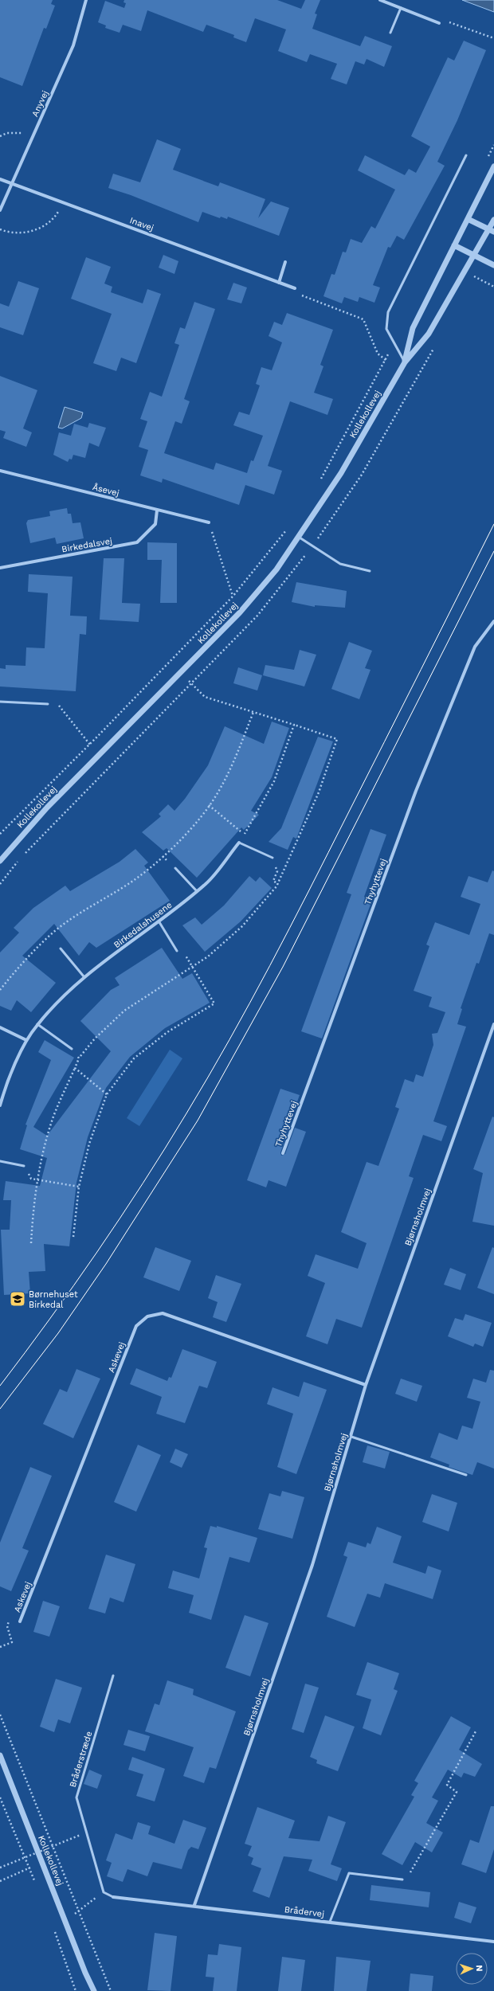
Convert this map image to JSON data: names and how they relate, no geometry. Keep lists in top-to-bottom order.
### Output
{
  "streets": {
    "street": [
      "Anyvej",
      "Inavej",
      "Kollekollevej",
      "Åsevej",
      "Birkedalsvej",
      "Thyhyttevej",
      "Birkedalshusene",
      "Bjørnsholmvej",
      "Askevej",
      "Brådervej"
    ],
    "lane": ["Bråderstræde"]
  },
  "crossings": [
    ["Anyvej", "Inavej"],
    ["Åsevej", "Birkedalsvej"],
    ["Bjørnsholmvej", "Askevej"],
    ["Bjørnsholmvej", "Brådervej"],
    ["Bråderstræde", "Brådervej"]
  ],
  "places": {
    "school or university": ["Børnehuset Birkedal"]
  },
  "north": "right"
}
